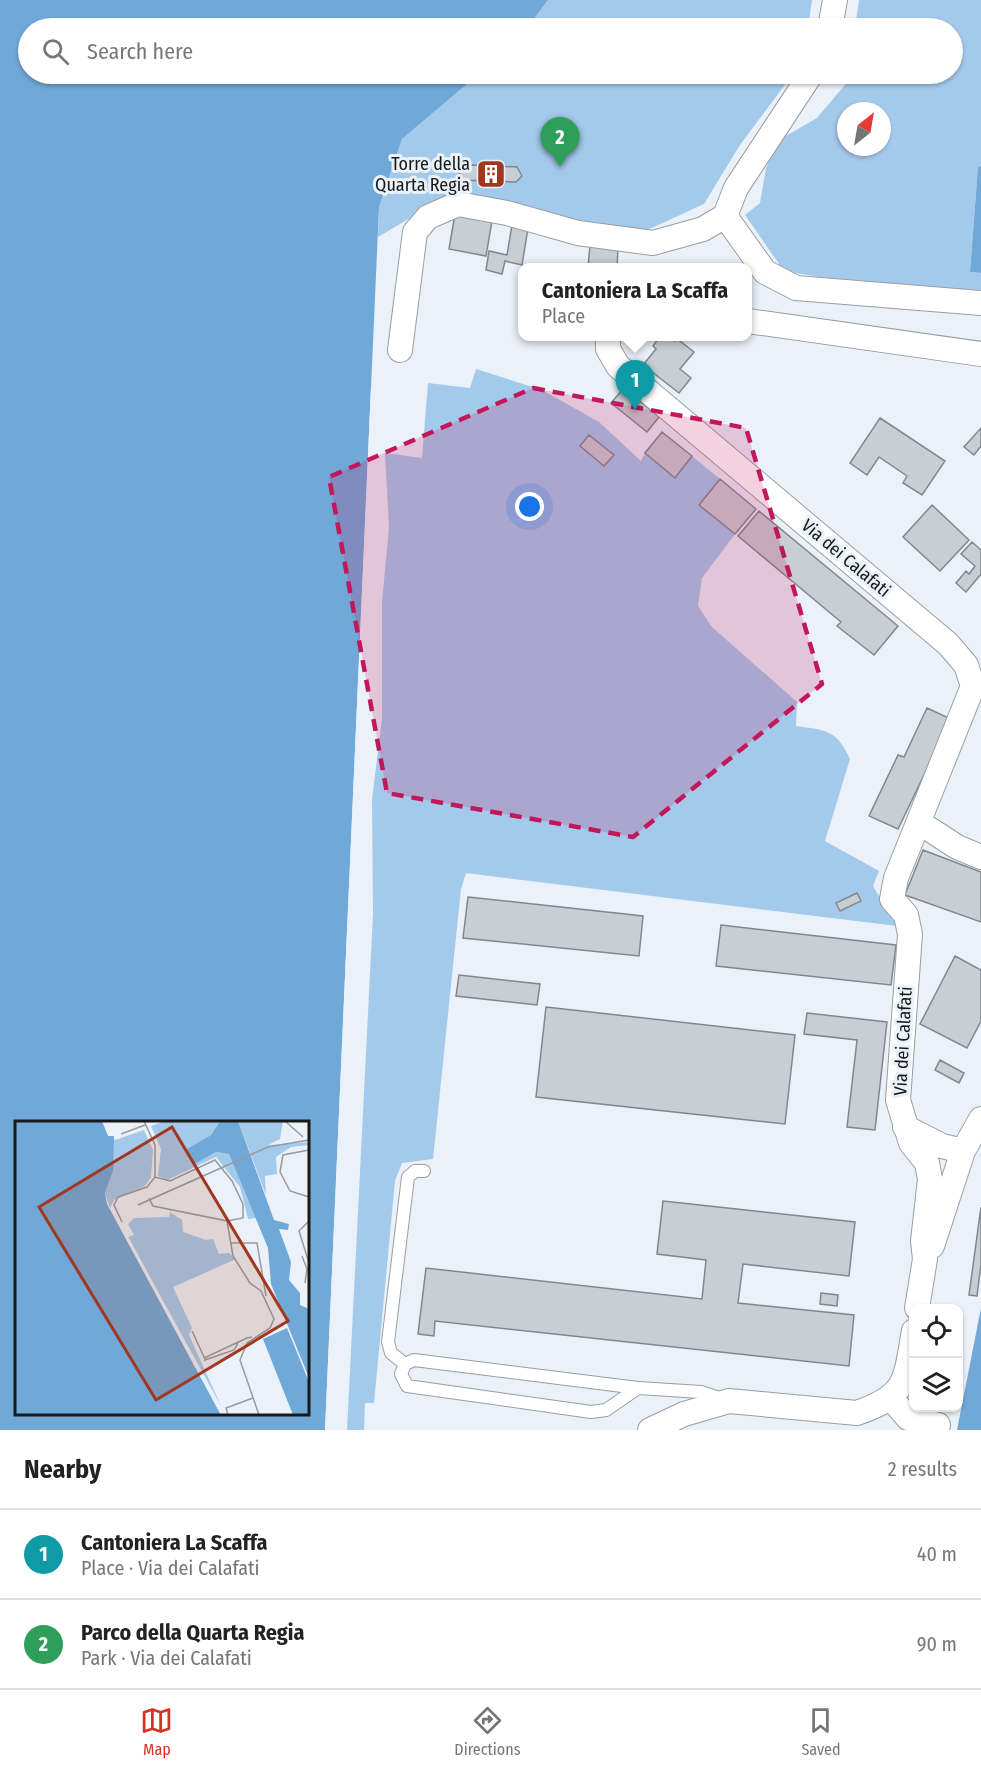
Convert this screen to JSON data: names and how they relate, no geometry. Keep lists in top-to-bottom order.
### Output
{
  "streets": {
    "street": ["Via dei Calafati"]
  },
  "places": {
    "building": ["Torre della Quarta Regia"]
  },
  "north": "top right",
  "page": {
    "search": "Search here",
    "pins": ["2", "1"],
    "popup": ["Cantoniera La Scaffa", "Place"],
    "heading": ["Nearby", "2 results"],
    "list": [
      {
        "mark": "1",
        "name": "Cantoniera La Scaffa",
        "note": "Place · Via dei Calafati",
        "value": "40 m"
      },
      {
        "mark": "2",
        "name": "Parco della Quarta Regia",
        "note": "Park · Via dei Calafati",
        "value": "90 m"
      }
    ],
    "nav": ["Map", "Directions", "Saved"]
  }
}
